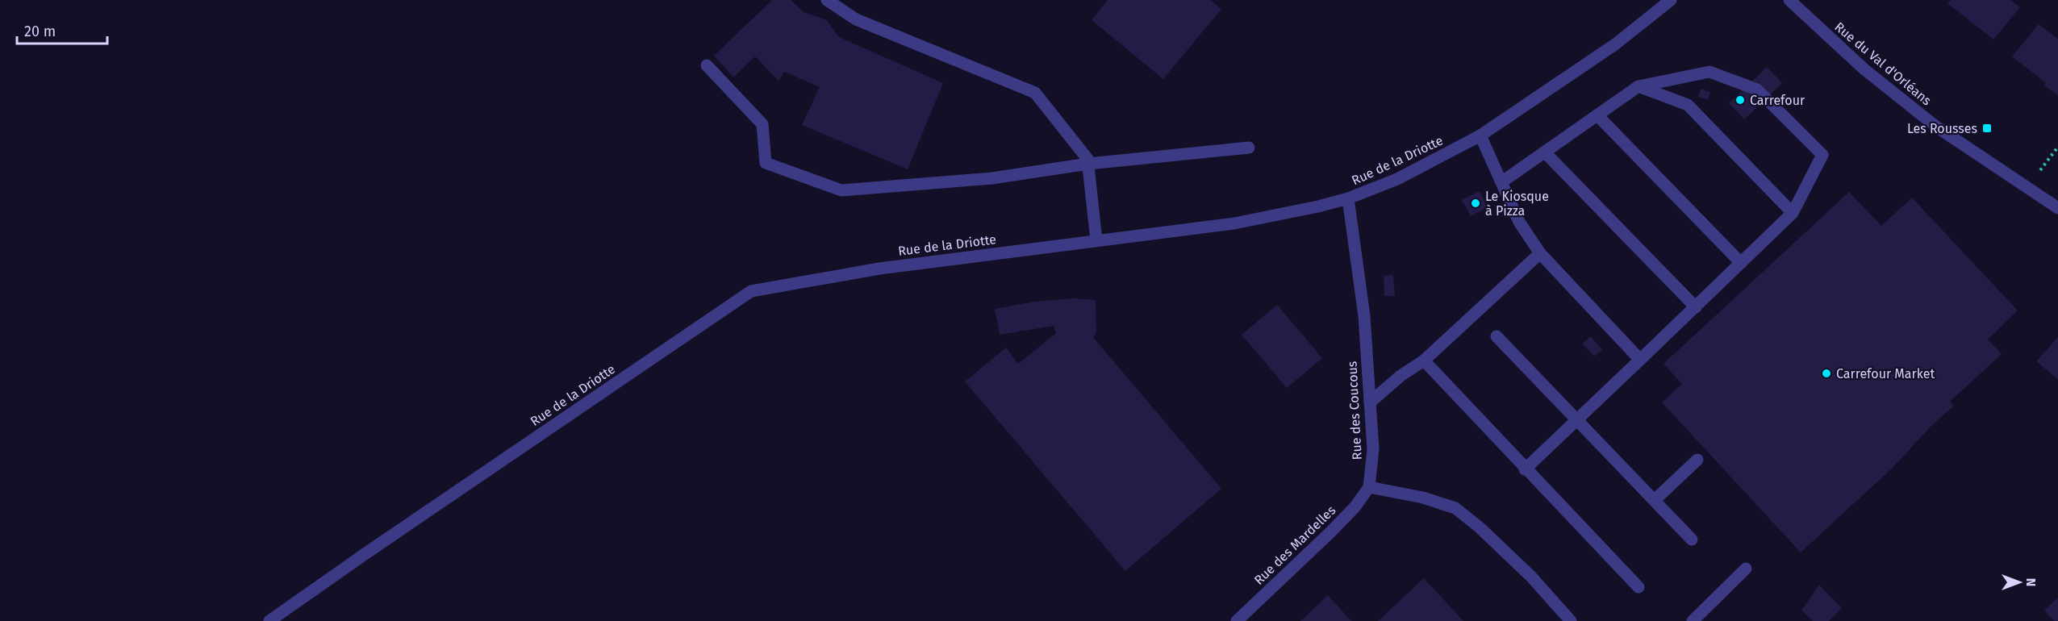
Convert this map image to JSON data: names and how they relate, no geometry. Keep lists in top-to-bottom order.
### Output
{
  "streets": {
    "street": [
      "Rue du Val d'Orléans",
      "Rue de la Driotte",
      "Rue des Coucous",
      "Rue des Mardelles"
    ]
  },
  "crossings": [
    ["Rue de la Driotte", "Rue des Coucous"],
    ["Rue des Coucous", "Rue des Mardelles"]
  ],
  "places": {
    "other": ["Carrefour", "Le Kiosque à Pizza", "Carrefour Market"],
    "transit": ["Les Rousses"]
  },
  "scale_bar": "20 m",
  "north": "right"
}
